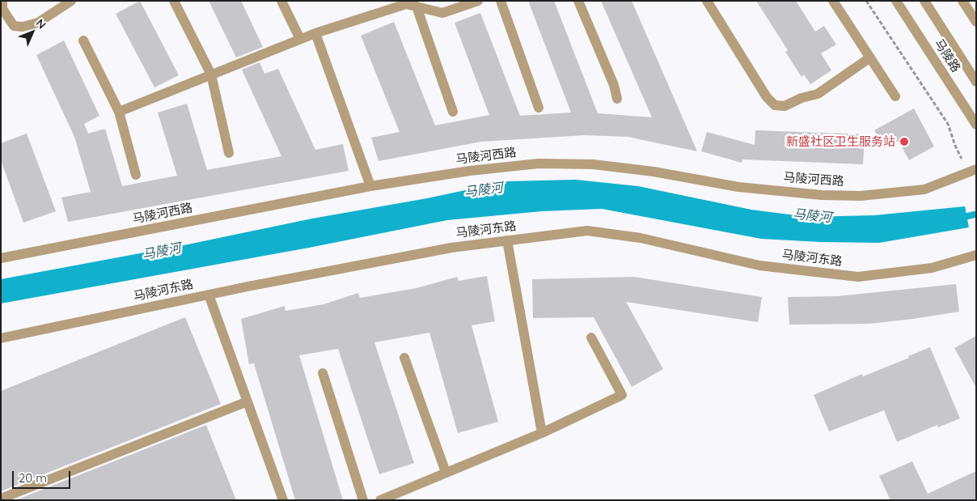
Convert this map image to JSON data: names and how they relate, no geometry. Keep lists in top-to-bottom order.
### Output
{
  "streets": {
    "street": ["马陵路", "马陵河西路", "马陵河东路"]
  },
  "water": ["马陵河"],
  "places": ["新盛社区卫生服务站"],
  "scale_bar": "20 m",
  "north": "top right"
}
